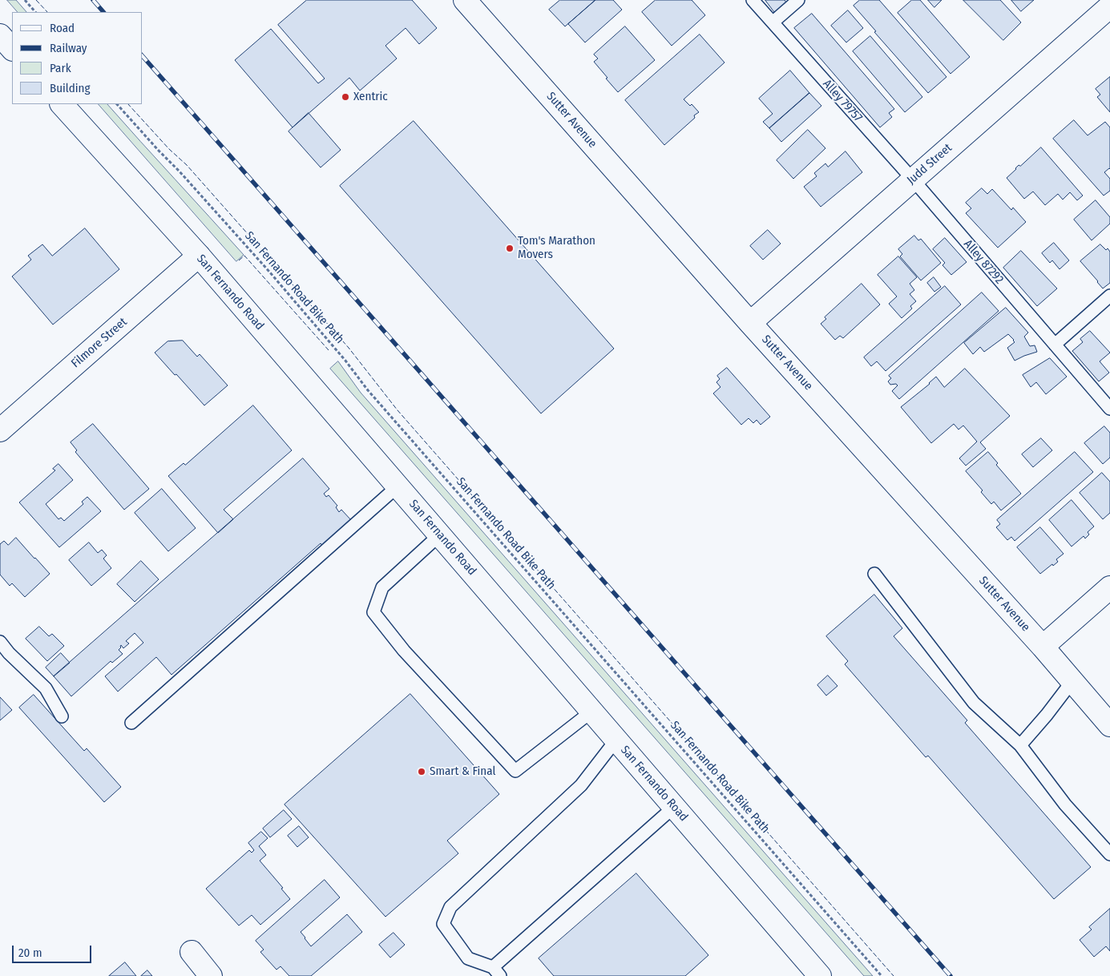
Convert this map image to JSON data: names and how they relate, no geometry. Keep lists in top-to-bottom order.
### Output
{
  "streets": {
    "street": [
      "Sutter Avenue",
      "Judd Street",
      "San Fernando Road",
      "Filmore Street"
    ],
    "lane": ["Alley 79757", "Alley 87292"],
    "path": ["San Fernando Road Bike Path"]
  },
  "crossings": [
    ["Alley 79757", "Judd Street"],
    ["Alley 79757", "Alley 87292"],
    ["Sutter Avenue", "Judd Street"],
    ["Judd Street", "Alley 87292"],
    ["San Fernando Road", "Filmore Street"]
  ],
  "places": ["Xentric", "Tom's Marathon Movers", "Smart & Final"],
  "legend": [
    "Road",
    "Railway",
    "Park",
    "Building"
  ],
  "scale_bar": "20 m"
}
